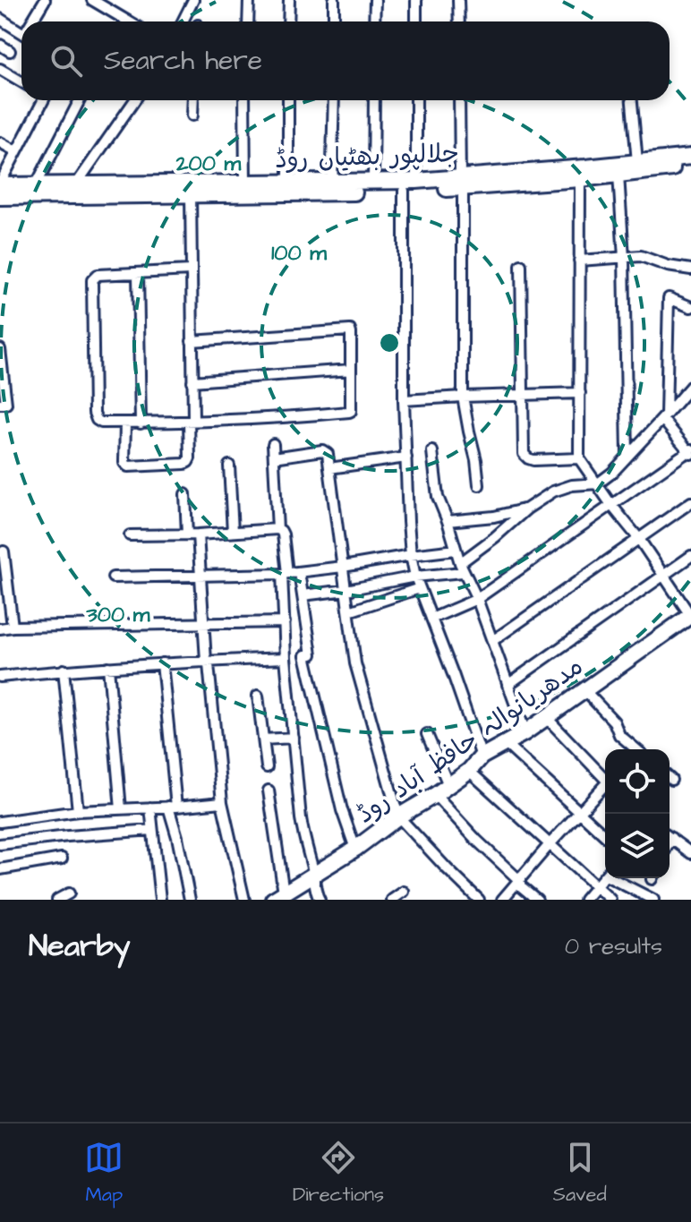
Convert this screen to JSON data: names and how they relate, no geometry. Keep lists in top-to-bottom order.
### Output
{
  "streets": {
    "main road": ["جلالپور بھٹیاں روڈ", "مدھریانوالہ حافظ آباد روڈ"]
  },
  "page": {
    "search": "Search here",
    "heading": ["Nearby", "0 results"],
    "nav": ["Map", "Directions", "Saved"]
  },
  "rings": ["200 m", "100 m", "300 m"]
}
